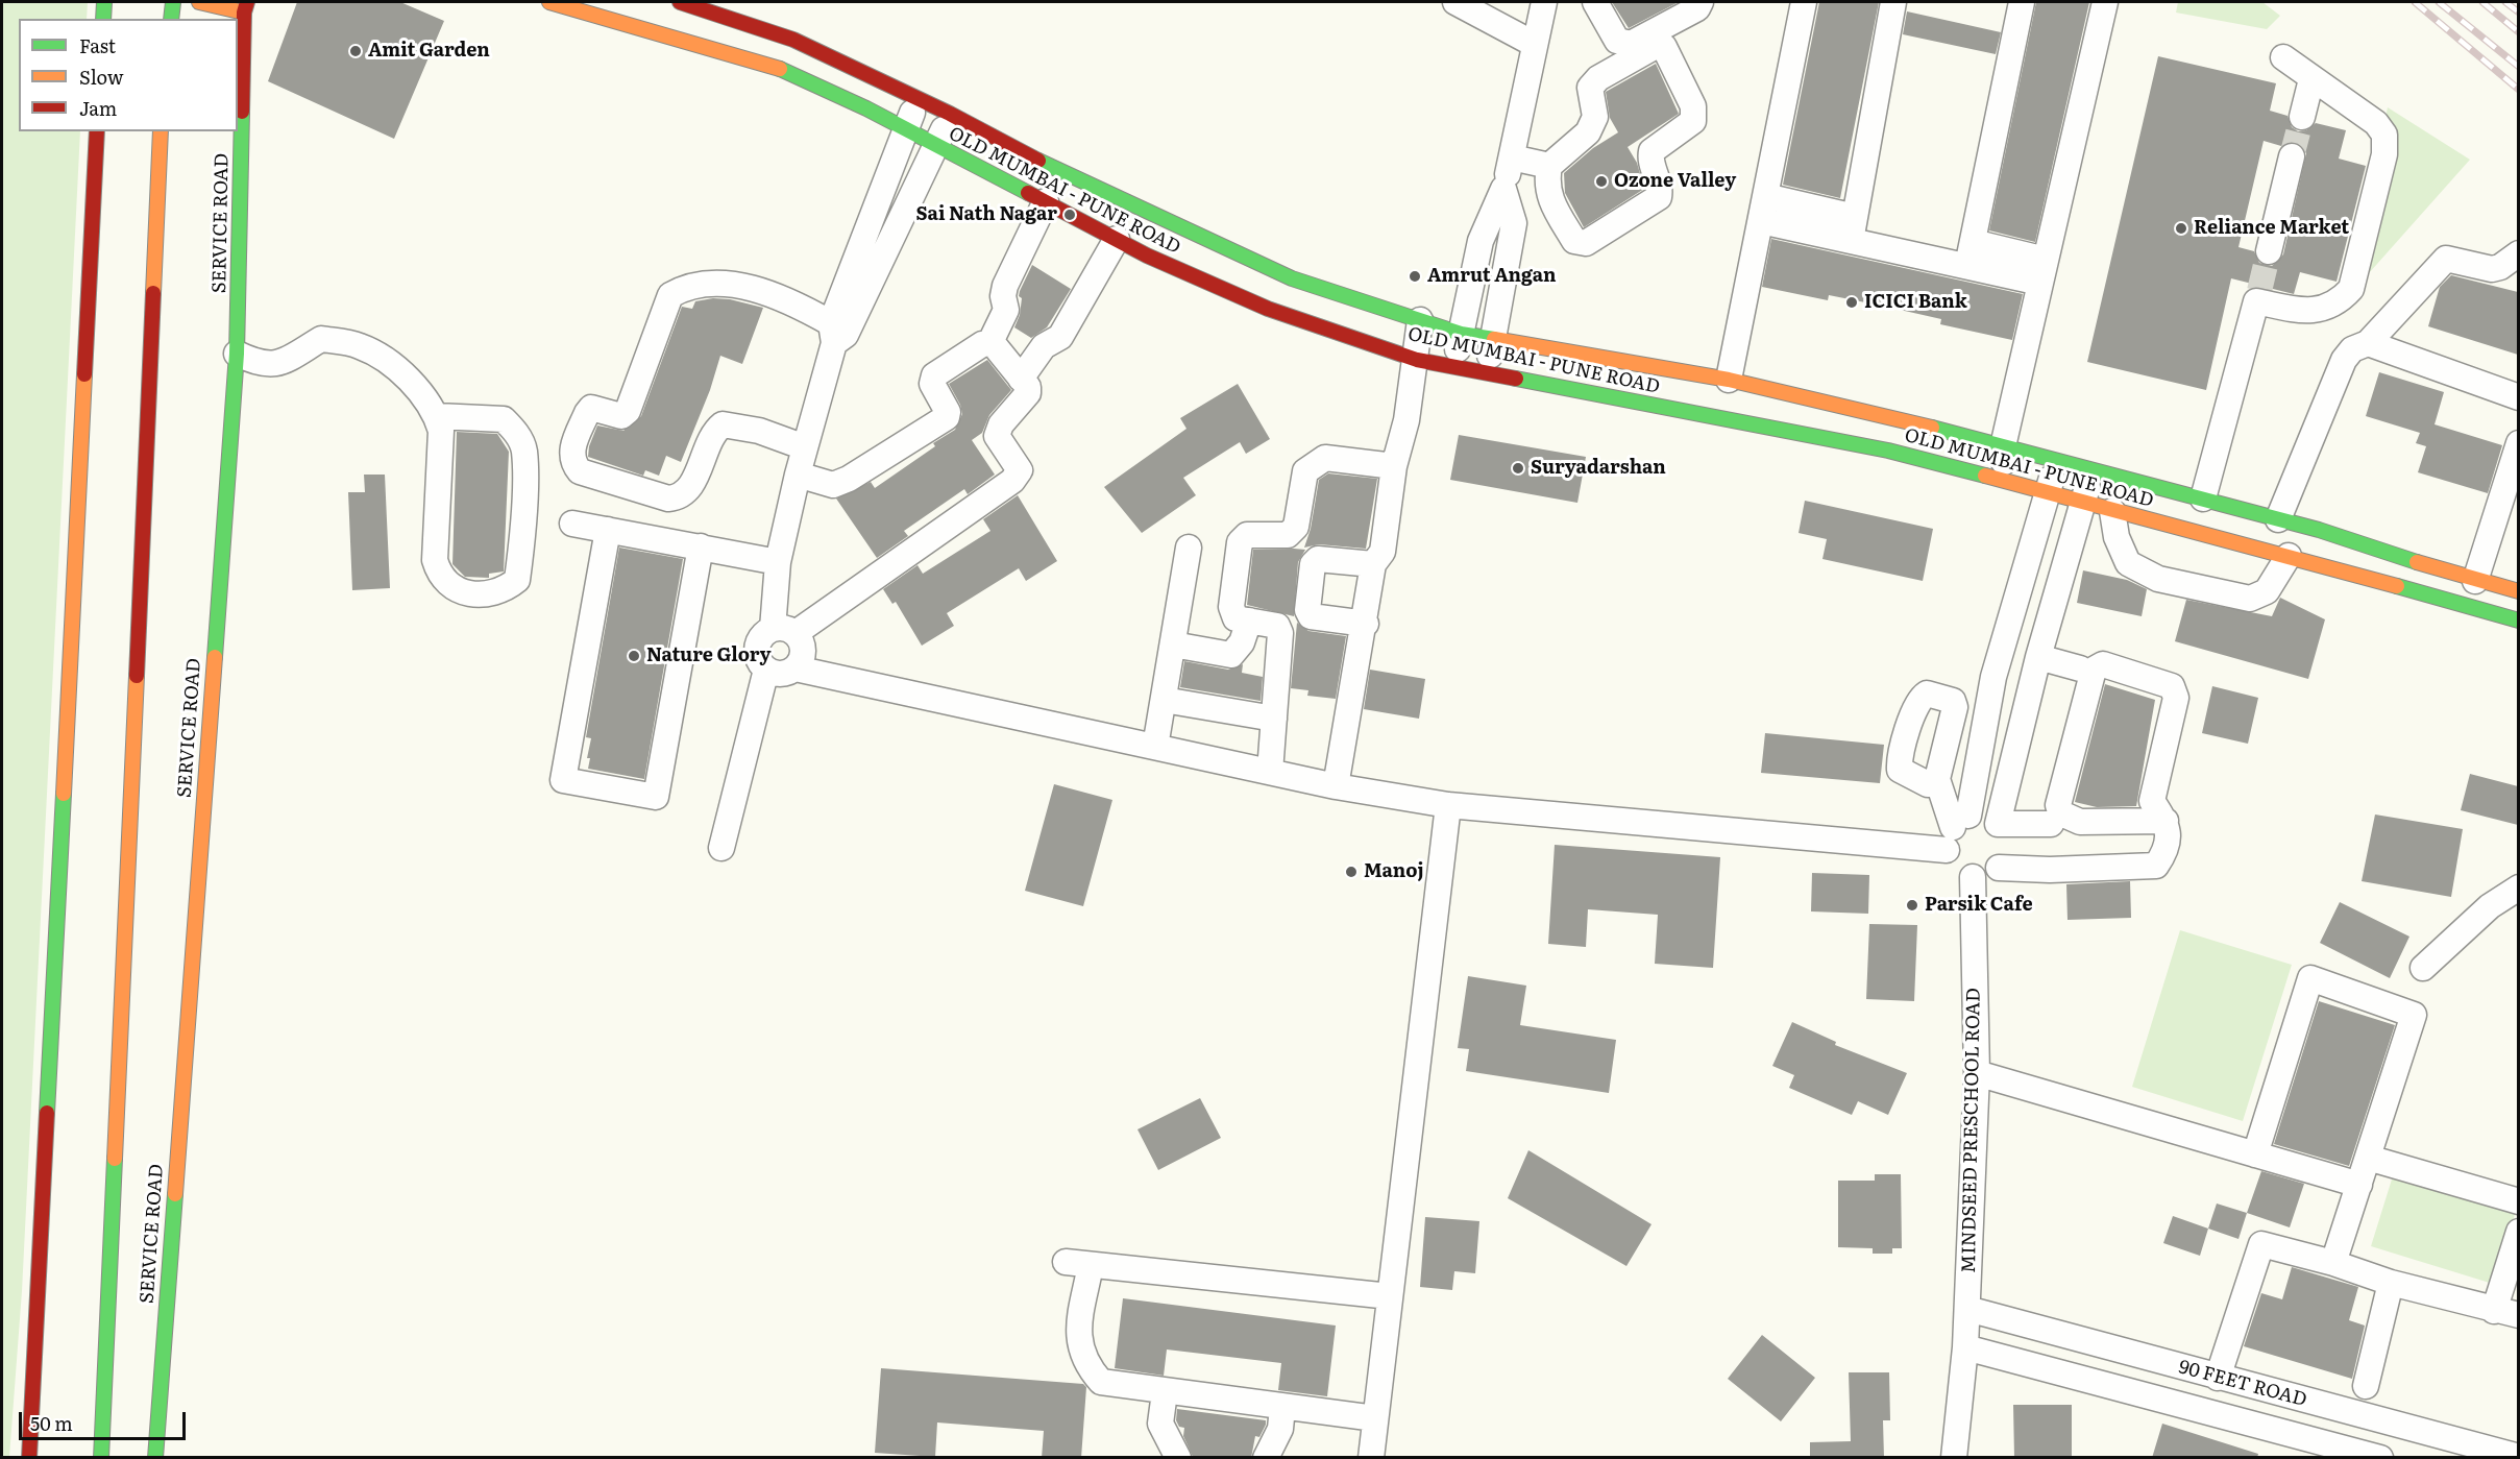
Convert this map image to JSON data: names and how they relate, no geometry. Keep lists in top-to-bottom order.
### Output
{
  "streets": {
    "main road": ["OLD MUMBAI - PUNE ROAD", "SERVICE ROAD"],
    "street": ["MINDSEED PRESCHOOL ROAD", "90 FEET ROAD"]
  },
  "crossings": [
    ["MINDSEED PRESCHOOL ROAD", "90 FEET ROAD"]
  ],
  "places": [
    "Amit Garden",
    "Ozone Valley",
    "Sai Nath Nagar",
    "Reliance Market",
    "Amrut Angan",
    "ICICI Bank",
    "Suryadarshan",
    "Nature Glory",
    "Manoj",
    "Parsik Cafe"
  ],
  "legend": ["Fast", "Slow", "Jam"],
  "scale_bar": "50 m"
}
